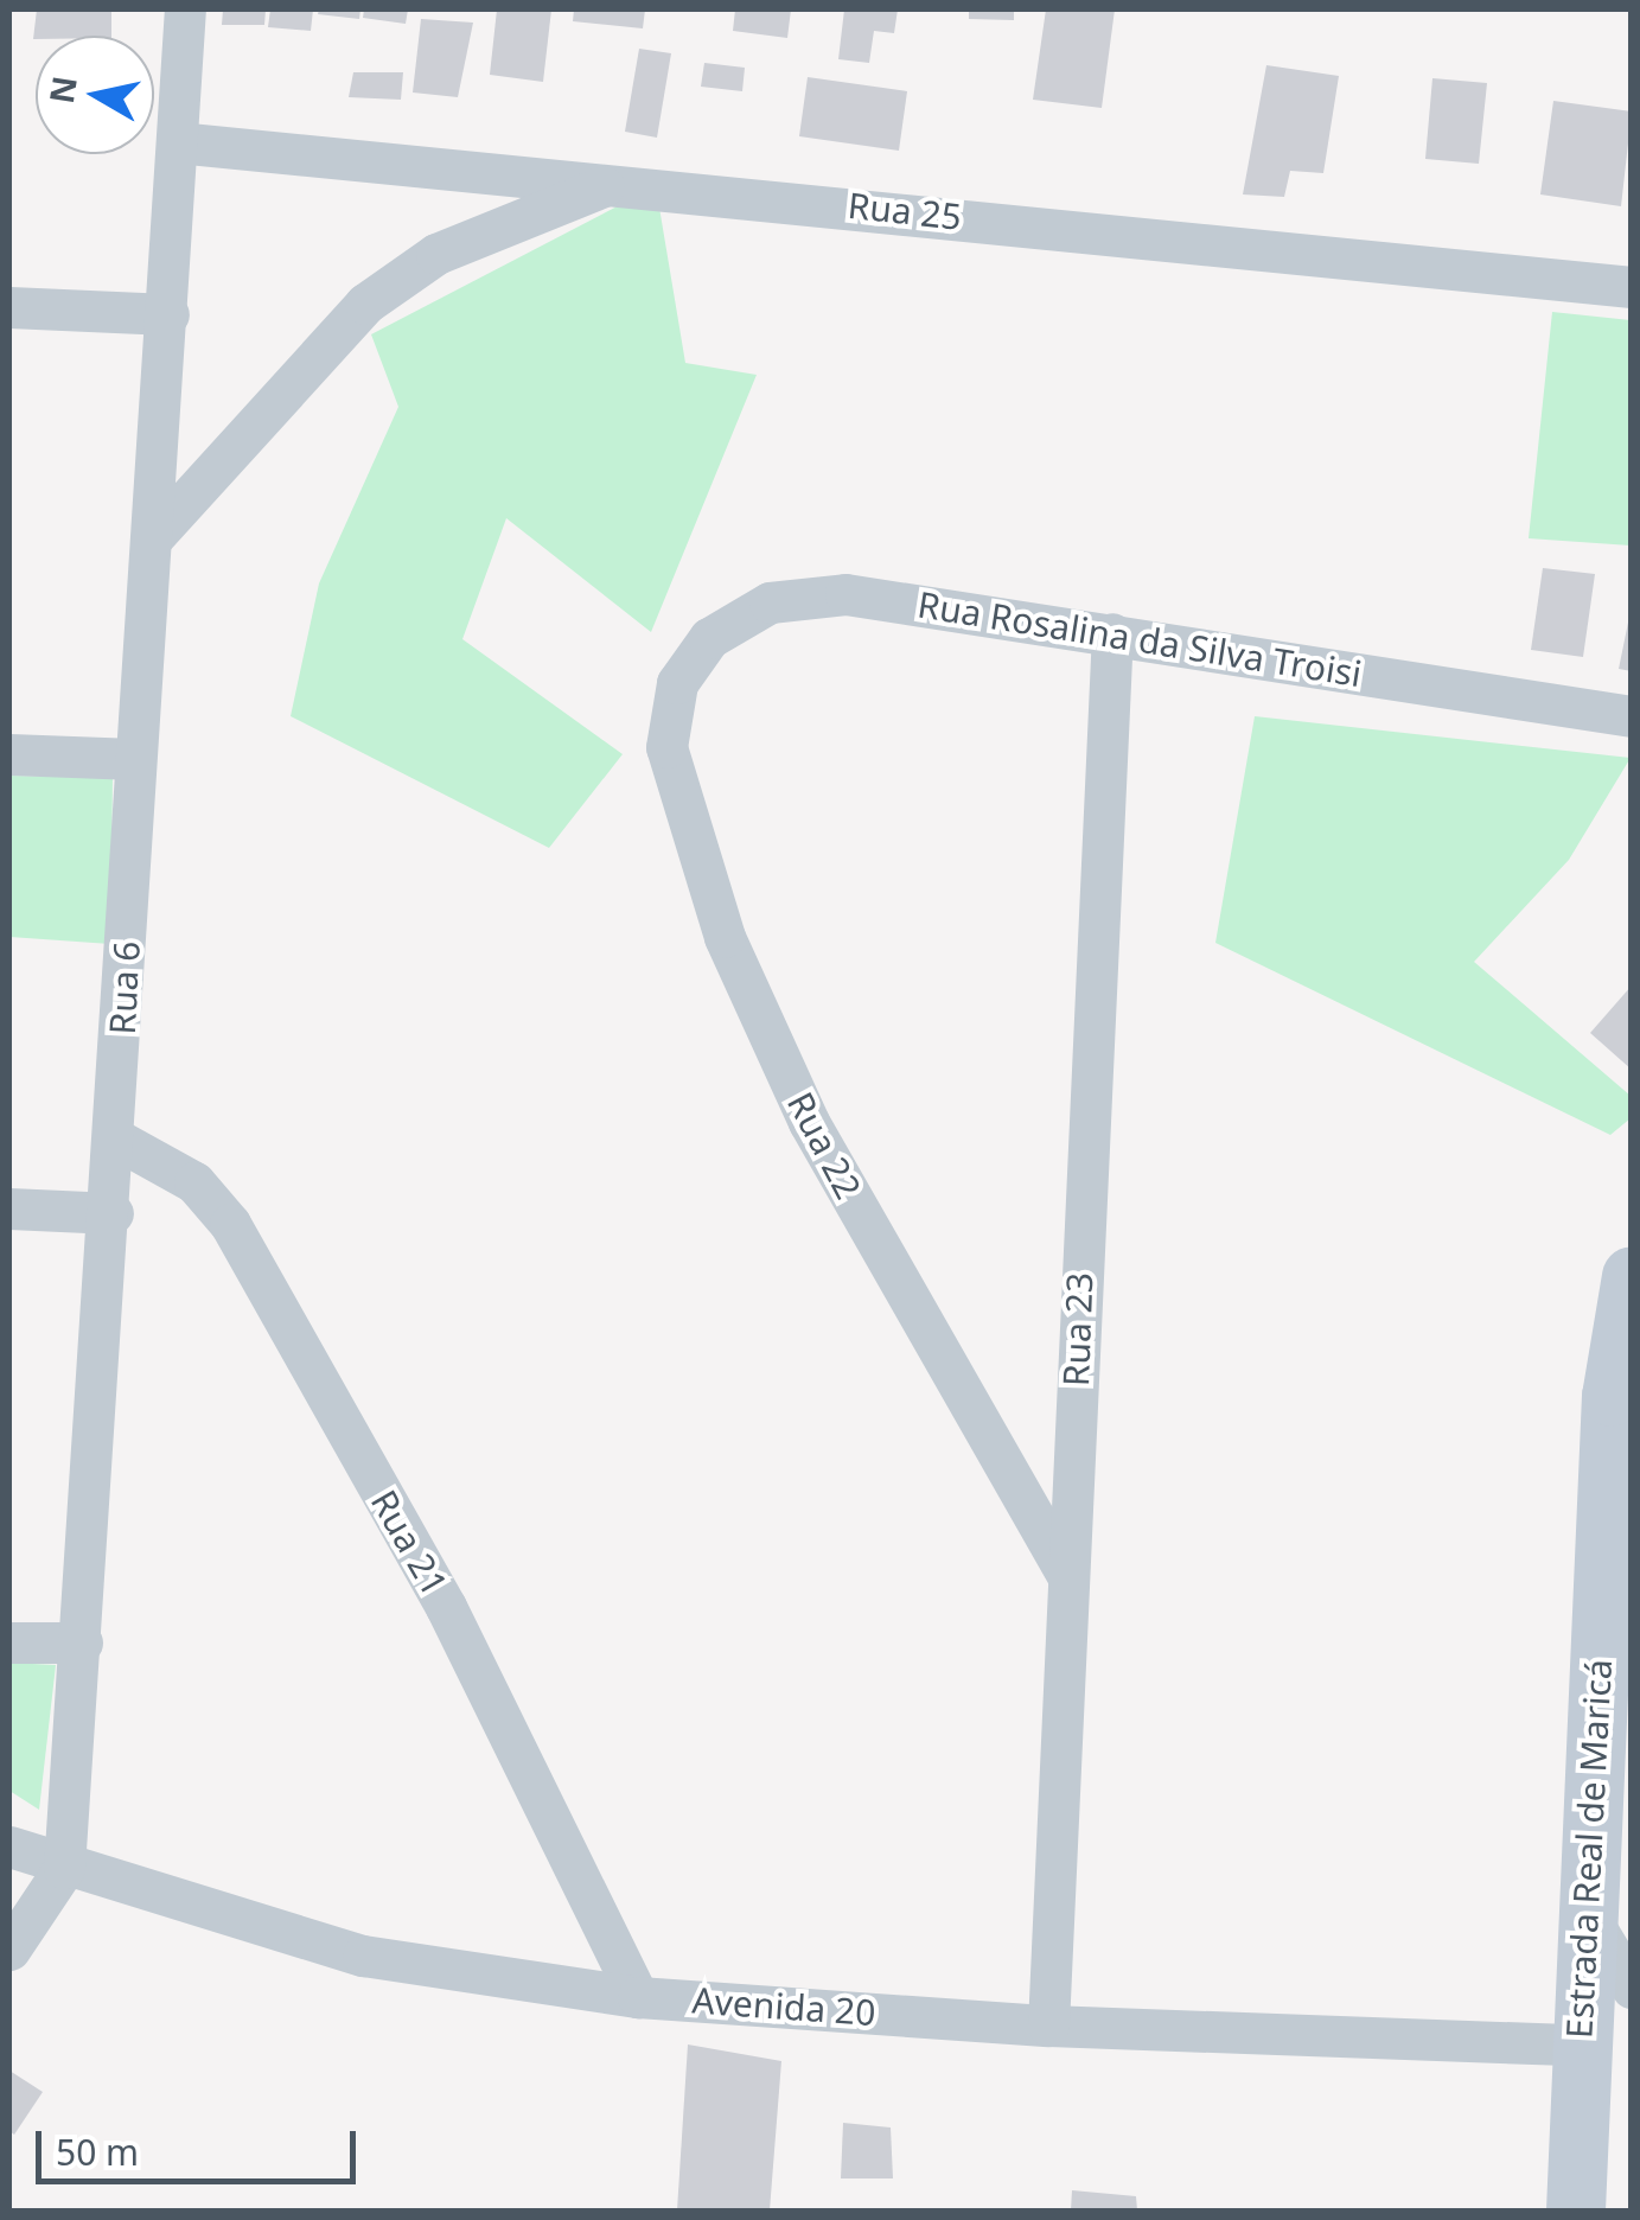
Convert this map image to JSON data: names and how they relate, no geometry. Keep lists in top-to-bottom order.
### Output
{
  "streets": {
    "main road": ["Estrada Real de Maricá"],
    "street": [
      "Rua 25",
      "Rua Rosalina da Silva Troisi",
      "Rua 6",
      "Rua 22",
      "Rua 23",
      "Rua 21",
      "Avenida 20"
    ]
  },
  "crossings": [
    ["Rua 25", "Rua 6"],
    ["Rua Rosalina da Silva Troisi", "Rua 22"],
    ["Rua Rosalina da Silva Troisi", "Rua 23"],
    ["Rua 6", "Rua 21"],
    ["Rua 6", "Avenida 20"],
    ["Rua 22", "Rua 23"],
    ["Rua 23", "Avenida 20"],
    ["Rua 21", "Avenida 20"],
    ["Estrada Real de Maricá", "Avenida 20"]
  ],
  "scale_bar": "50 m",
  "north": "left"
}
